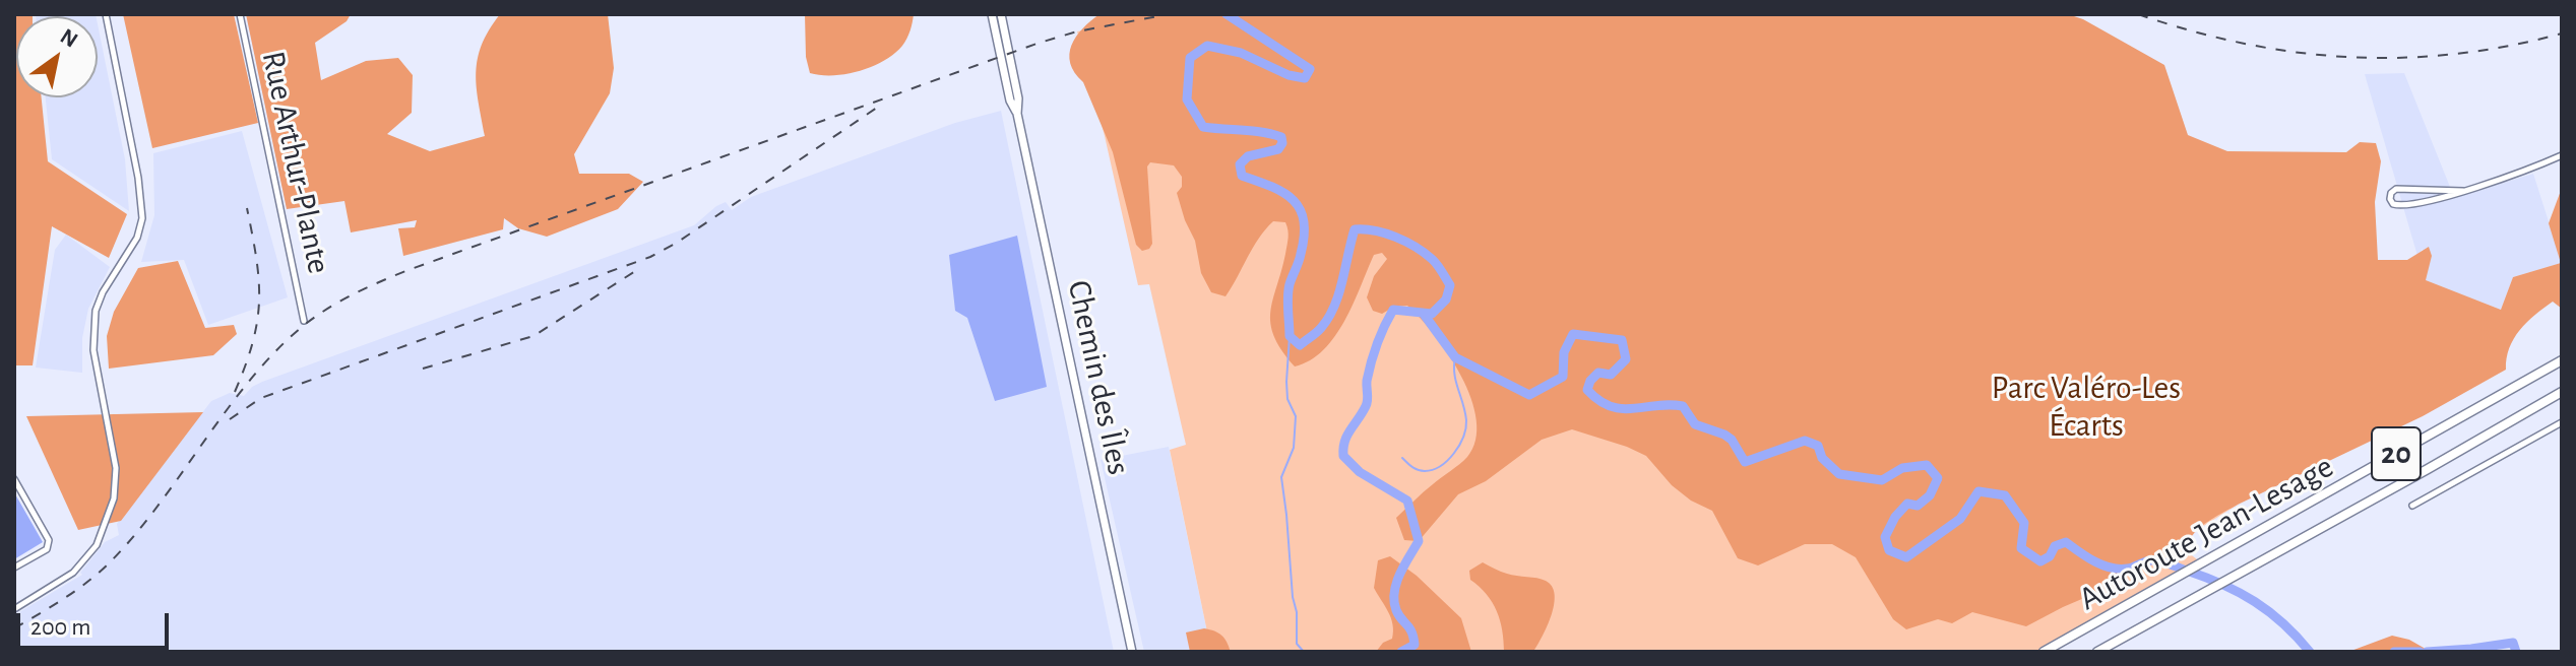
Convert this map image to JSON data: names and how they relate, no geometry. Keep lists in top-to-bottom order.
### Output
{
  "streets": {
    "highway": ["20", "Autoroute Jean-Lesage"],
    "main road": ["Chemin des Îles"],
    "street": ["Rue Arthur-Plante"]
  },
  "parks": ["Parc Valéro-Les Écarts"],
  "scale_bar": "200 m",
  "north": "top right"
}
